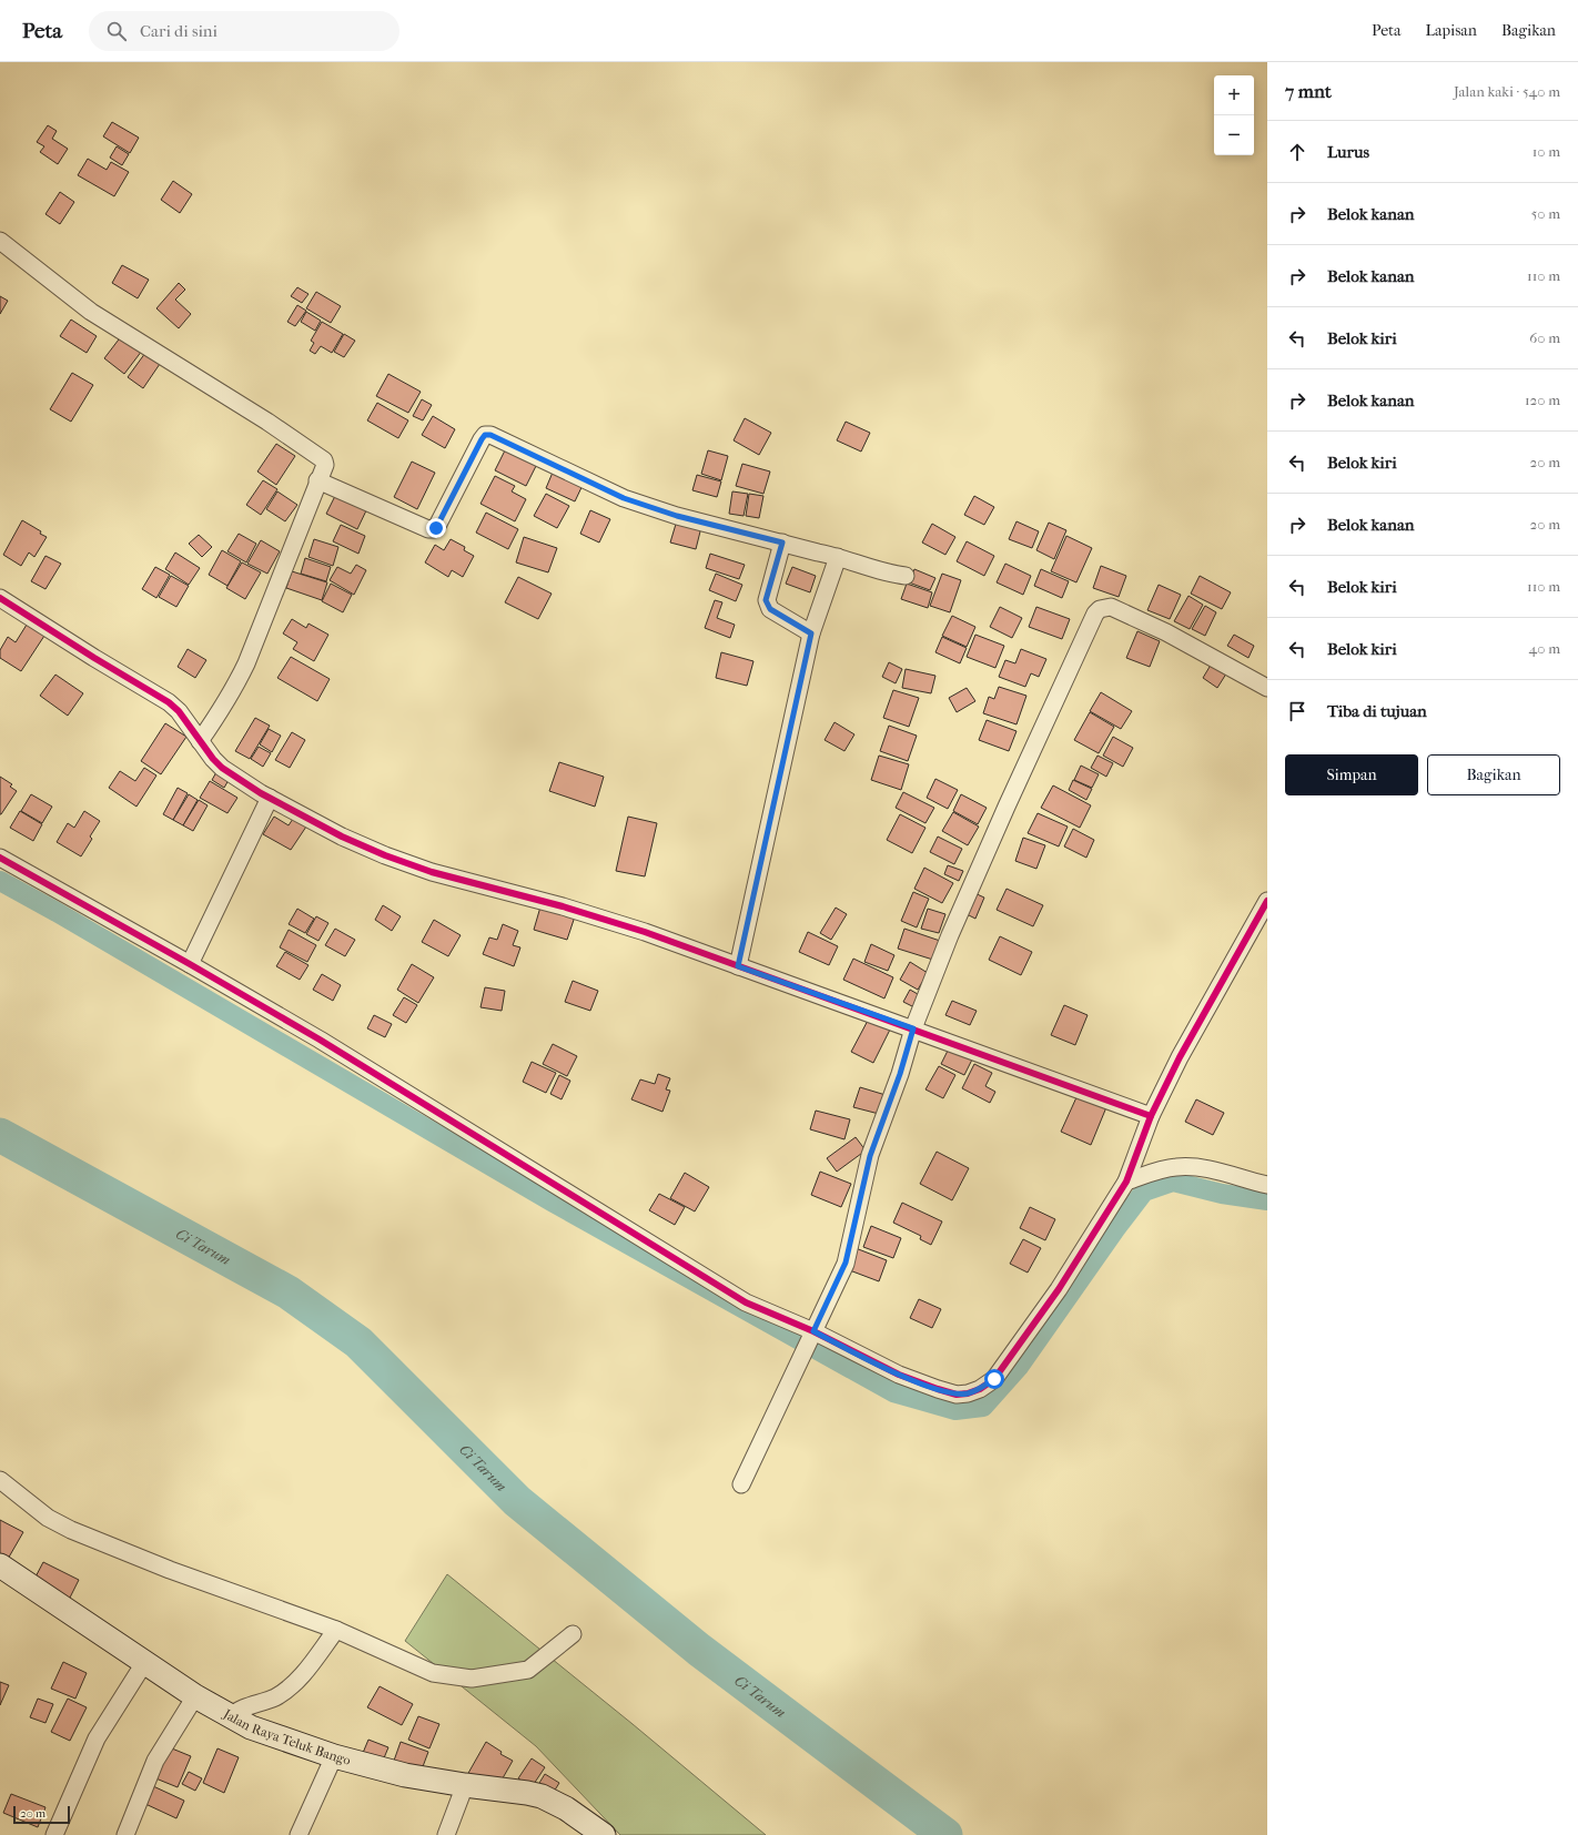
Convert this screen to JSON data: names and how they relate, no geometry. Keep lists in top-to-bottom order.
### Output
{
  "streets": {
    "main road": ["Jalan Raya Teluk Bango"]
  },
  "water": ["Ci Tarum"],
  "scale_bar": "20 m",
  "page": {
    "header": "Peta",
    "search": "Cari di sini",
    "nav": ["Peta", "Lapisan", "Bagikan"],
    "heading": ["7 mnt", "Jalan kaki · 540 m"],
    "map_buttons": ["+", "−"],
    "list": [
      ["Lurus", "10 m"],
      ["Belok kanan", "50 m"],
      ["Belok kanan", "110 m"],
      ["Belok kiri", "60 m"],
      ["Belok kanan", "120 m"],
      ["Belok kiri", "20 m"],
      ["Belok kanan", "20 m"],
      ["Belok kiri", "110 m"],
      ["Belok kiri", "40 m"],
      "Tiba di tujuan"
    ],
    "buttons": ["Simpan", "Bagikan"],
    "scale": "20 m"
  }
}
